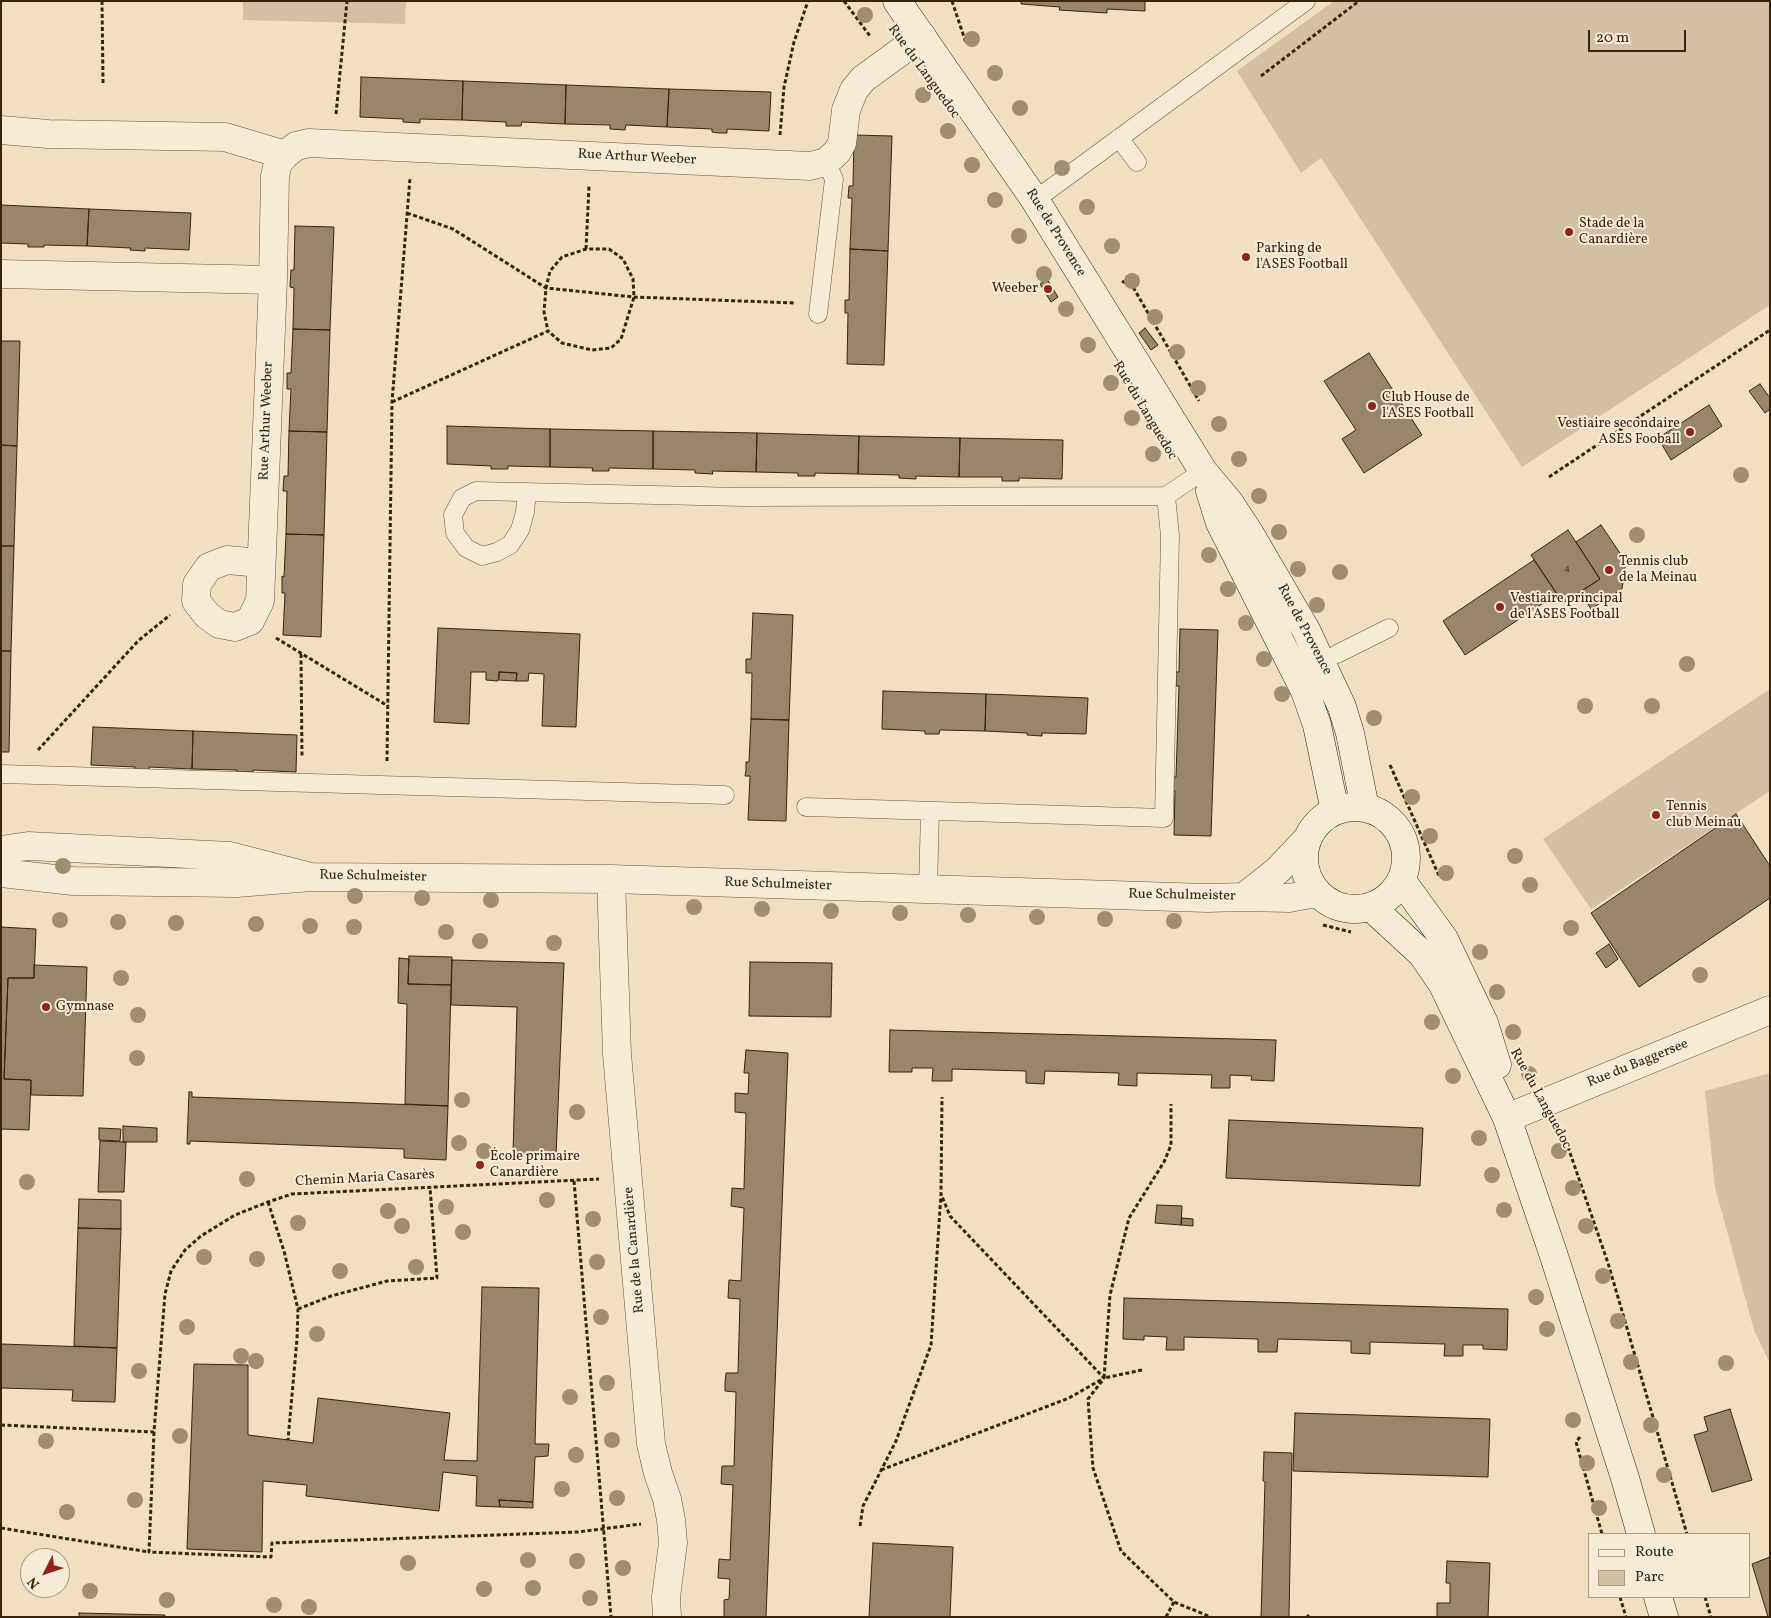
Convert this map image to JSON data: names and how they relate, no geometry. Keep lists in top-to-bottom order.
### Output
{
  "streets": {
    "street": [
      "Rue du Languedoc",
      "Rue Arthur Weeber",
      "Rue de Provence",
      "Rue Schulmeister",
      "Rue du Baggersee",
      "Rue de la Canardière"
    ],
    "path": ["Chemin Maria Casarès"]
  },
  "crossings": [
    ["Rue du Languedoc", "Rue de Provence"],
    ["Rue du Languedoc", "Rue Schulmeister"],
    ["Rue du Languedoc", "Rue du Baggersee"],
    ["Rue de Provence", "Rue Schulmeister"],
    ["Rue Schulmeister", "Rue de la Canardière"],
    ["Chemin Maria Casarès", "Rue de la Canardière"]
  ],
  "places": [
    "Stade de la Canardière",
    "Parking de l'ASES Football",
    "Weeber",
    "Club House de l'ASES Football",
    "Vestiaire secondaire ASES Fooball",
    "Tennis club de la Meinau",
    "Vestiaire principal de l'ASES Football",
    "Tennis club Meinau",
    "Gymnase",
    "École primaire Canardière"
  ],
  "house_numbers": ["4"],
  "legend": ["Route", "Parc"],
  "scale_bar": "20 m",
  "north": "bottom left"
}
